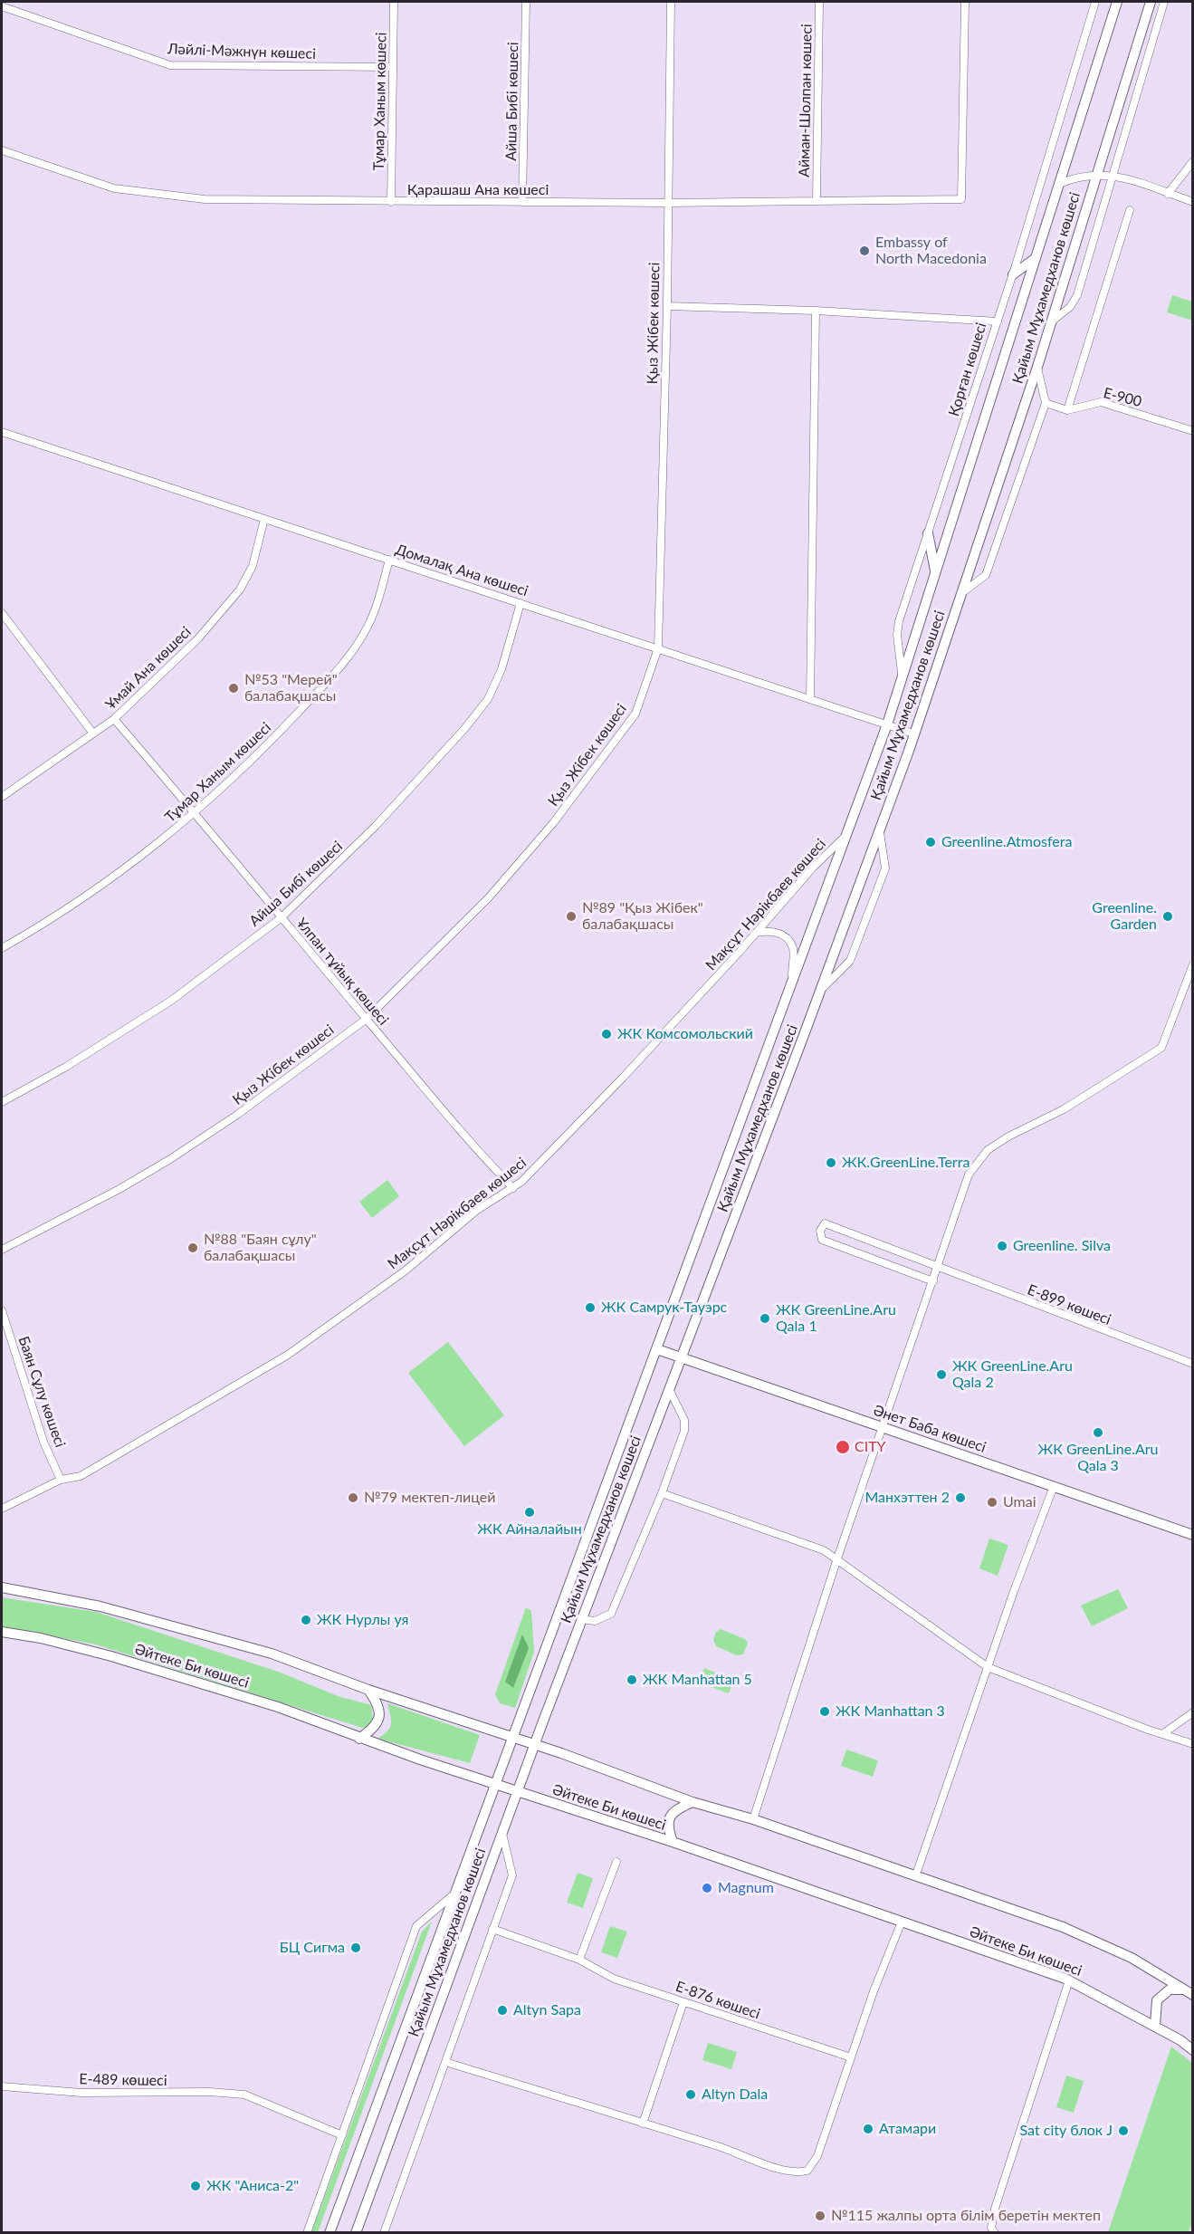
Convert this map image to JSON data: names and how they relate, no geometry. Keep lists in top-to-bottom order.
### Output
{
  "streets": {
    "main road": ["Қайым Мұхамедханов көшесі", "Әнет Баба көшесі", "Әйтеке Би көшесі"],
    "street": [
      "Ләйлі-Мәжнүн көшесі",
      "Айман-Шолпан көшесі",
      "Тұмар Ханым көшесі",
      "Айша Бибі көшесі",
      "Қарашаш Ана көшесі",
      "Қыз Жібек көшесі",
      "Қорған көшесі",
      "E-900",
      "Домалақ Ана көшесі",
      "Ұмай Ана көшесі",
      "Мақсұт Нәрікбаев көшесі",
      "Ұлпан тұйық көшесі",
      "Е-899 көшесі",
      "Баян Сұлу көшесі",
      "Е-876 көшесі",
      "Е-489 көшесі"
    ]
  },
  "crossings": [
    ["Ләйлі-Мәжнүн көшесі", "Тұмар Ханым көшесі"],
    ["Айман-Шолпан көшесі", "Қарашаш Ана көшесі"],
    ["Тұмар Ханым көшесі", "Қарашаш Ана көшесі"],
    ["Тұмар Ханым көшесі", "Домалақ Ана көшесі"],
    ["Тұмар Ханым көшесі", "Ұлпан тұйық көшесі"],
    ["Айша Бибі көшесі", "Қарашаш Ана көшесі"],
    ["Айша Бибі көшесі", "Домалақ Ана көшесі"],
    ["Айша Бибі көшесі", "Ұлпан тұйық көшесі"],
    ["Қарашаш Ана көшесі", "Қыз Жібек көшесі"],
    ["Қайым Мұхамедханов көшесі", "Қорған көшесі"],
    ["Қайым Мұхамедханов көшесі", "Домалақ Ана көшесі"],
    ["Қайым Мұхамедханов көшесі", "Мақсұт Нәрікбаев көшесі"],
    ["Қайым Мұхамедханов көшесі", "Әнет Баба көшесі"],
    ["Қайым Мұхамедханов көшесі", "Әйтеке Би көшесі"],
    ["Қыз Жібек көшесі", "Қорған көшесі"],
    ["Қыз Жібек көшесі", "Домалақ Ана көшесі"],
    ["Қыз Жібек көшесі", "Ұлпан тұйық көшесі"],
    ["Домалақ Ана көшесі", "Ұмай Ана көшесі"],
    ["Ұмай Ана көшесі", "Ұлпан тұйық көшесі"],
    ["Мақсұт Нәрікбаев көшесі", "Ұлпан тұйық көшесі"],
    ["Мақсұт Нәрікбаев көшесі", "Баян Сұлу көшесі"]
  ],
  "places": [
    "Embassy of North Macedonia",
    "№53 \"Мерей\" балабақшасы",
    "Greenline.Atmosfera",
    "№89 \"Қыз Жібек\" балабақшасы",
    "Greenline. Garden",
    "ЖК Комсомольский",
    "ЖК.GreenLine.Terra",
    "Greenline. Silva",
    "№88 \"Баян сұлу\" балабақшасы",
    "ЖК Самрук-Тауэрс",
    "ЖК GreenLine.Aru Qala 1",
    "ЖК GreenLine.Aru Qala 2",
    "ЖК GreenLine.Aru Qala 3",
    "CITY",
    "№79 мектеп-лицей",
    "Манхэттен 2",
    "Umai",
    "ЖК Айналайын",
    "ЖК Нурлы уя",
    "ЖК Manhattan 5",
    "ЖК Manhattan 3",
    "Magnum",
    "БЦ Сигма",
    "Altyn Sapa",
    "Altyn Dala",
    "Атамари",
    "Sat city блок J",
    "ЖК \"Аниса-2\"",
    "№115 жалпы орта білім беретін мектеп"
  ]
}
